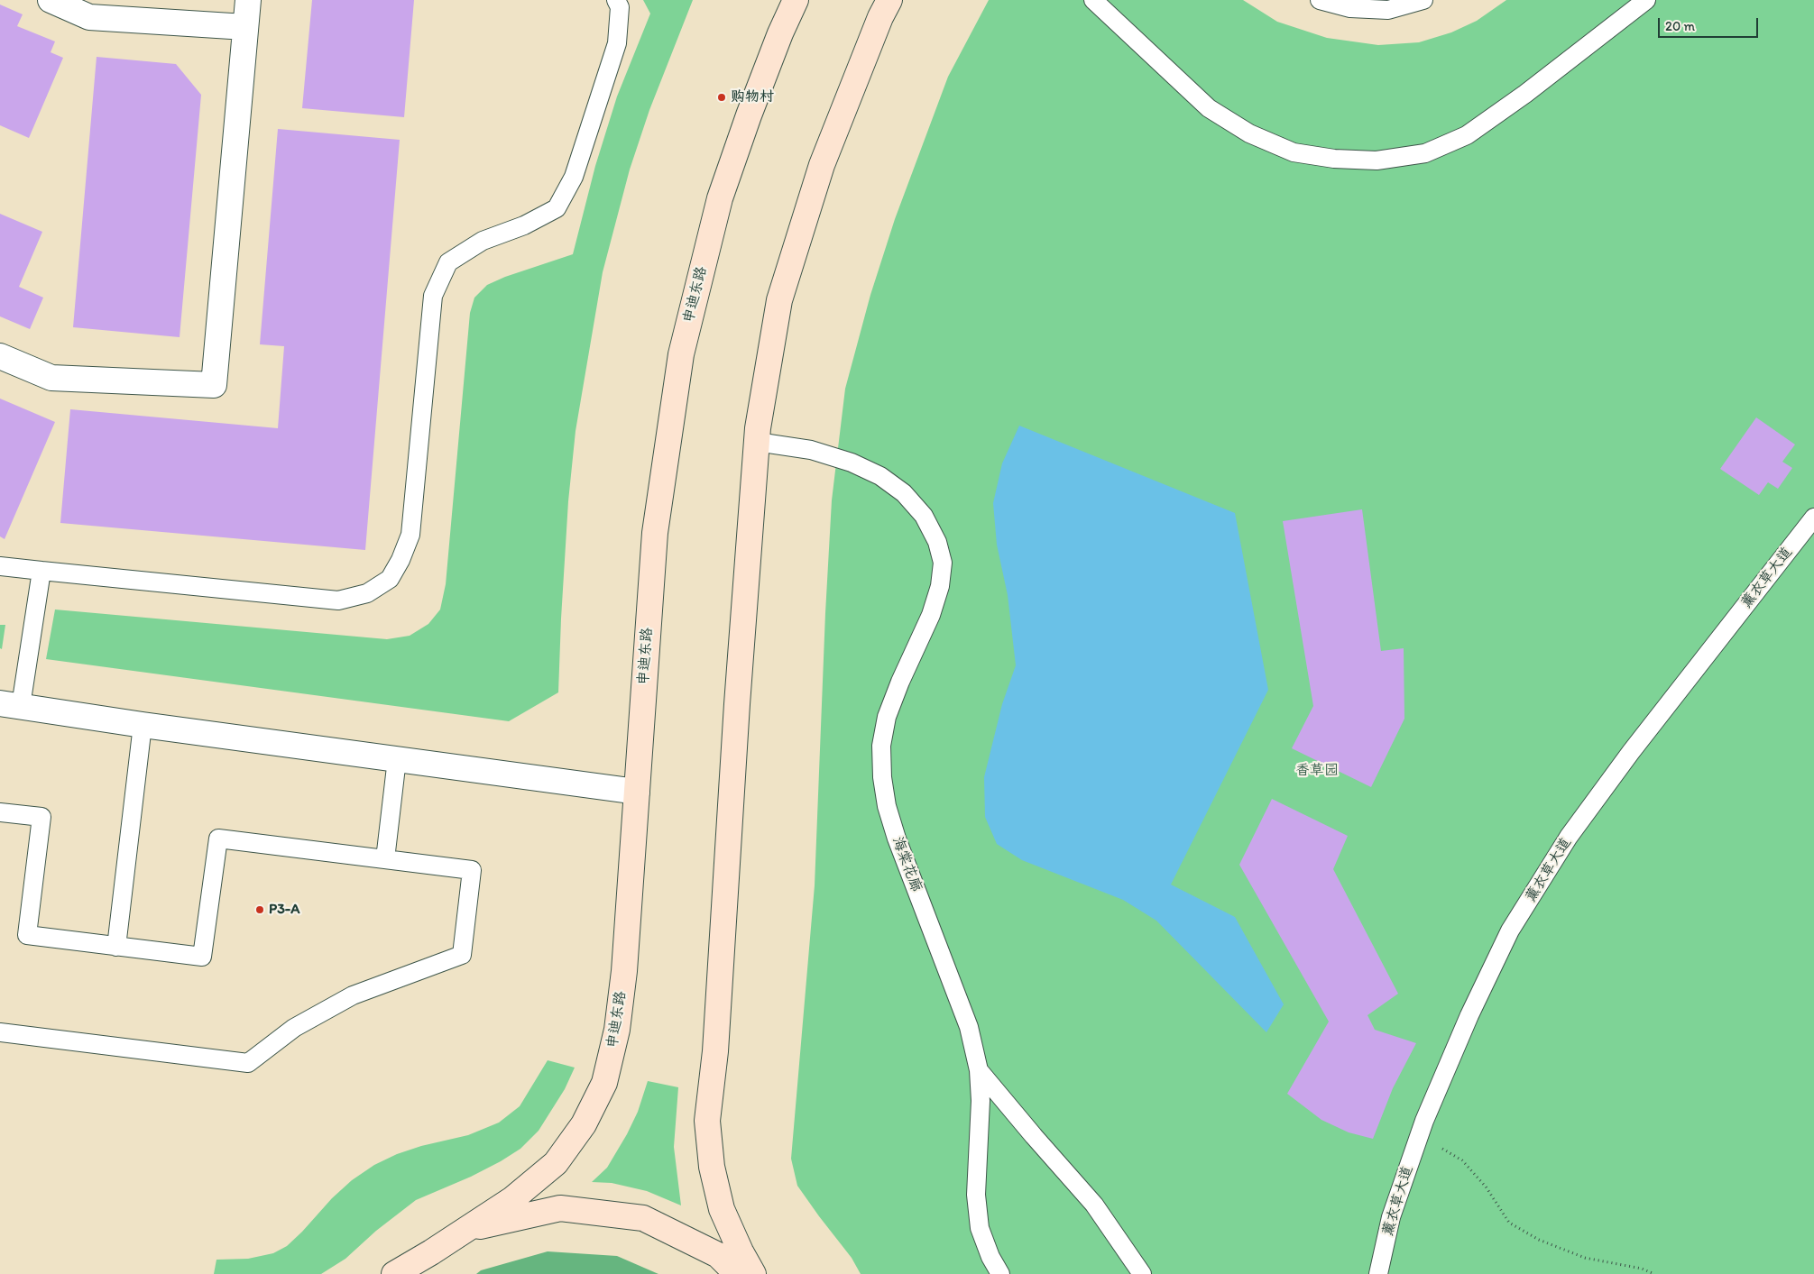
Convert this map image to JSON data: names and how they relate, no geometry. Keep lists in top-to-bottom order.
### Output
{
  "streets": {
    "street": ["申迪东路"],
    "lane": ["薰衣草大道", "海棠花廊"]
  },
  "parks": ["香草园"],
  "places": ["购物村", "P3-A"],
  "scale_bar": "20 m"
}
